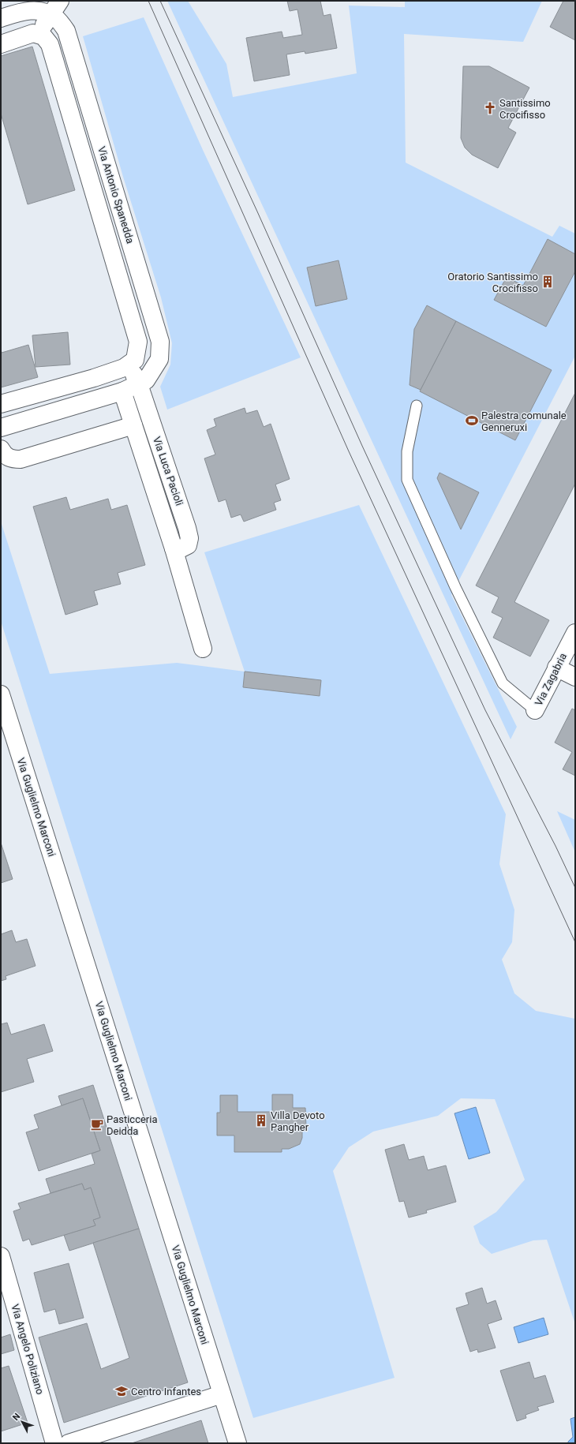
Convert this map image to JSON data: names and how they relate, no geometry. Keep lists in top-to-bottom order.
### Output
{
  "streets": {
    "street": [
      "Via Antonio Spanedda",
      "Via Luca Pacioli",
      "Via Zagabria",
      "Via Guglielmo Marconi",
      "Via Angelo Poliziano"
    ]
  },
  "crossings": [
    ["Via Antonio Spanedda", "Via Luca Pacioli"]
  ],
  "places": {
    "church": ["Santissimo Crocifisso"],
    "building": ["Oratorio Santissimo Crocifisso", "Villa Devoto Pangher"],
    "sports": ["Palestra comunale Genneruxi"],
    "cafe": ["Pasticceria Deidda"],
    "school or university": ["Centro Infantes"]
  },
  "north": "top left"
}
